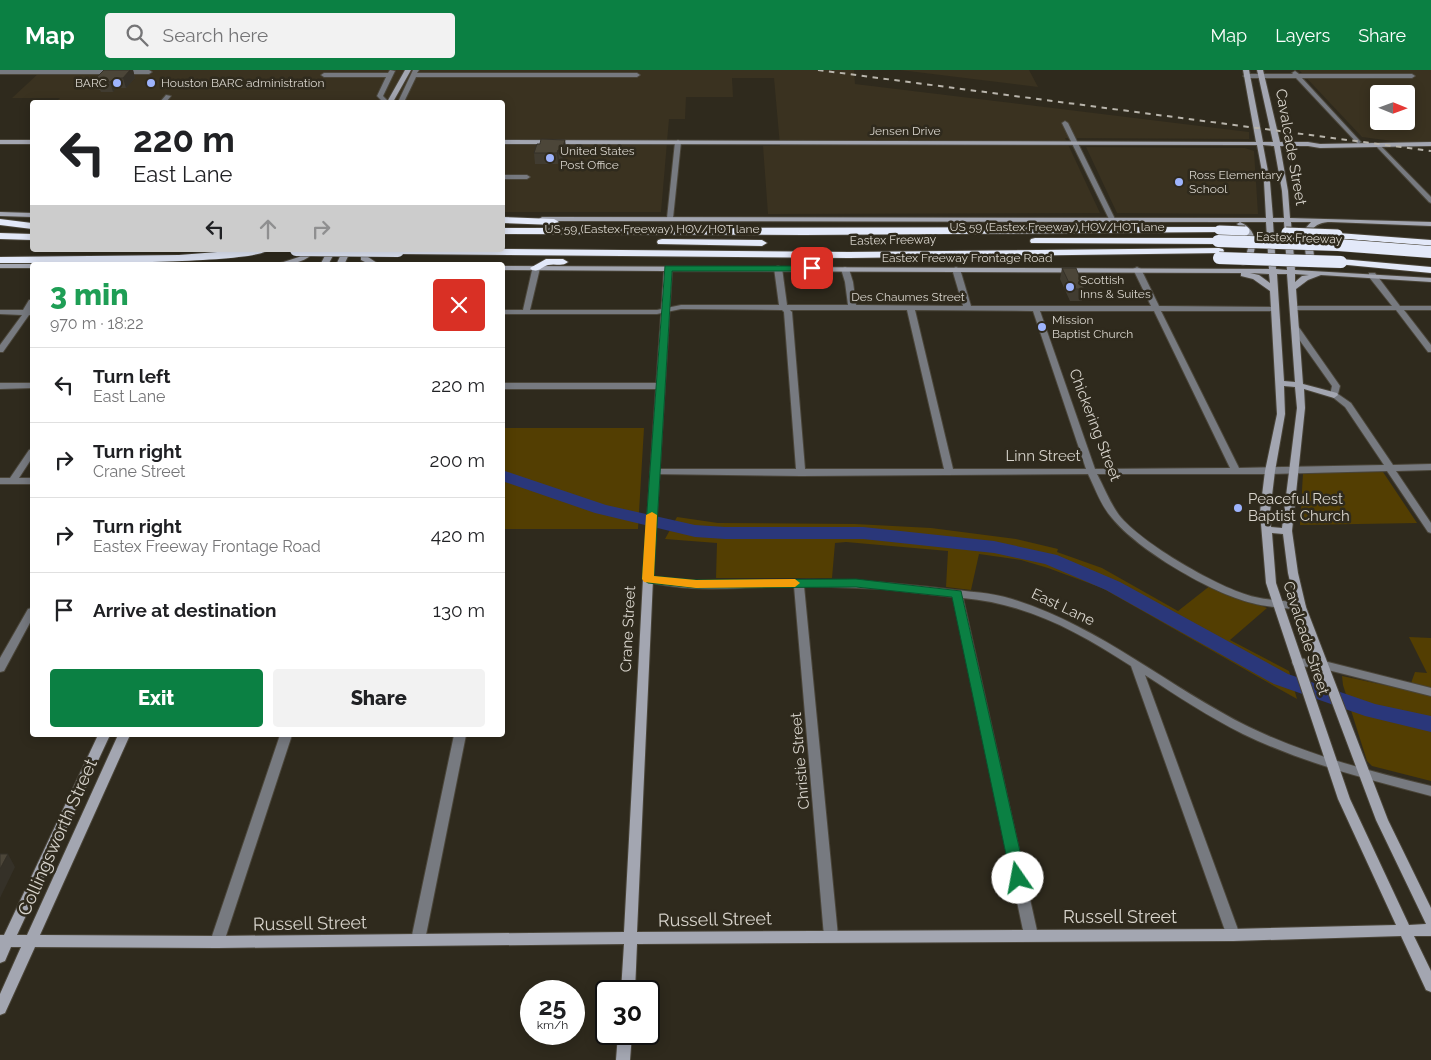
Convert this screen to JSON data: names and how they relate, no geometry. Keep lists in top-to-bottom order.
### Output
{
  "streets": {
    "highway": ["US 59 (Eastex Freeway) HOV/HOT lane", "Eastex Freeway"],
    "main road": [
      "Jensen Drive",
      "Cavalcade Street",
      "Eastex Freeway Frontage Road",
      "Crane Street",
      "Collingsworth Street",
      "Russell Street"
    ],
    "street": [
      "Des Chaumes Street",
      "Chickering Street",
      "Linn Street",
      "East Lane",
      "Christie Street"
    ]
  },
  "crossings": [
    ["Jensen Drive", "Cavalcade Street"],
    ["Cavalcade Street", "Eastex Freeway Frontage Road"],
    ["Cavalcade Street", "Des Chaumes Street"],
    ["Cavalcade Street", "Chickering Street"],
    ["Cavalcade Street", "Linn Street"],
    ["Cavalcade Street", "East Lane"],
    ["Cavalcade Street", "Russell Street"],
    ["US 59 (Eastex Freeway) HOV/HOT lane", "Eastex Freeway"],
    ["Eastex Freeway Frontage Road", "Crane Street"],
    ["Des Chaumes Street", "Chickering Street"],
    ["Des Chaumes Street", "Crane Street"],
    ["Chickering Street", "Linn Street"],
    ["Linn Street", "Crane Street"],
    ["East Lane", "Crane Street"],
    ["East Lane", "Christie Street"],
    ["Crane Street", "Russell Street"],
    ["Christie Street", "Russell Street"],
    ["Collingsworth Street", "Russell Street"]
  ],
  "places": [
    "BARC",
    "Houston BARC administration",
    "United States Post Office",
    "Ross Elementary School",
    "Scottish Inns & Suites",
    "Mission Baptist Church",
    "Peaceful Rest Baptist Church"
  ],
  "north": "right",
  "page": {
    "header": "Map",
    "search": "Search here",
    "nav": ["Map", "Layers", "Share"],
    "turn": ["220 m", "East Lane"],
    "heading": ["3 min", "970 m · 18:22"],
    "list": [
      {
        "name": "Turn left",
        "note": "East Lane",
        "value": "220 m"
      },
      {
        "name": "Turn right",
        "note": "Crane Street",
        "value": "200 m"
      },
      {
        "name": "Turn right",
        "note": "Eastex Freeway Frontage Road",
        "value": "420 m"
      },
      {
        "name": "Arrive at destination",
        "value": "130 m"
      }
    ],
    "buttons": ["Exit", "Share"],
    "speed": "25 km/h",
    "limit": "30"
  }
}
